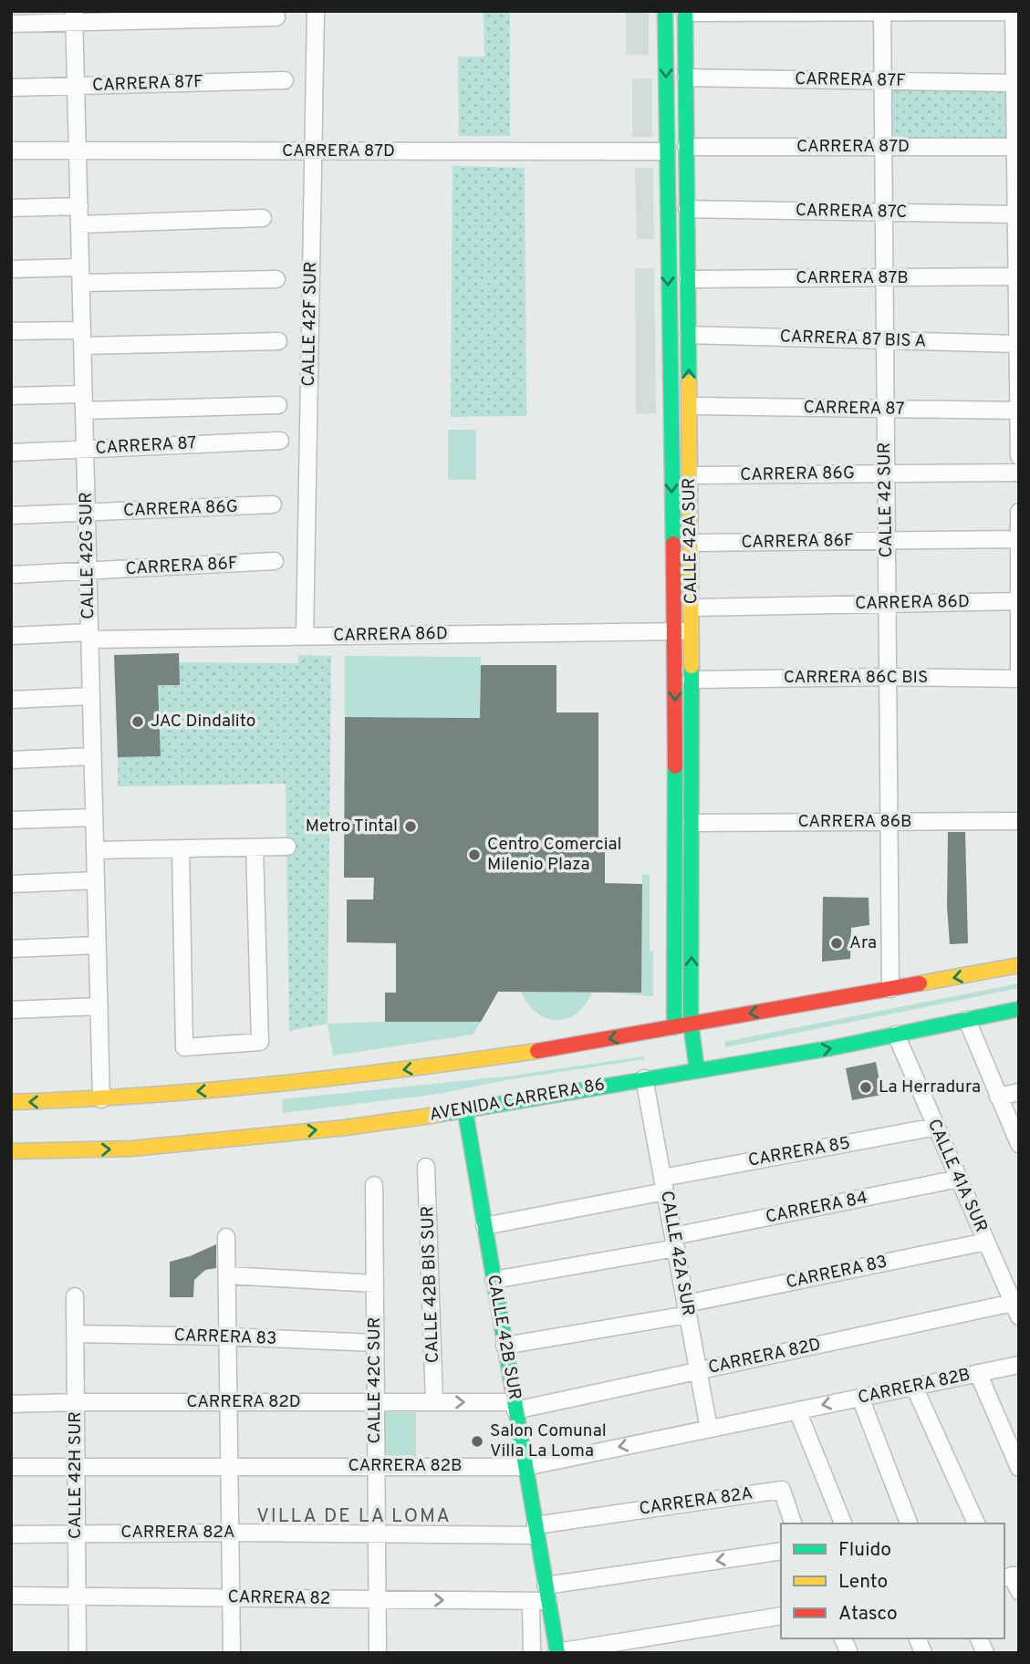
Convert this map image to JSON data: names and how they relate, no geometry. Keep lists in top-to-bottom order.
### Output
{
  "streets": {
    "street": [
      "CARRERA 87F",
      "CARRERA 87D",
      "CARRERA 87C",
      "CARRERA 87B",
      "CALLE 42F SUR",
      "CARRERA 87 BIS A",
      "CARRERA 87",
      "CARRERA 86G",
      "CALLE 42 SUR",
      "CALLE 42A SUR",
      "CARRERA 86F",
      "CALLE 42G SUR",
      "CARRERA 86D",
      "CARRERA 86C BIS",
      "CARRERA 86B",
      "AVENIDA CARRERA 86",
      "CARRERA 85",
      "CALLE 41A SUR",
      "CARRERA 84",
      "CARRERA 83",
      "CALLE 42B BIS SUR",
      "CALLE 42B SUR",
      "CARRERA 82D",
      "CALLE 42C SUR",
      "CARRERA 82B",
      "CALLE 42H SUR",
      "CARRERA 82A",
      "CARRERA 82"
    ]
  },
  "crossings": [
    ["CARRERA 87F", "CALLE 42 SUR"],
    ["CARRERA 87F", "CALLE 42A SUR"],
    ["CARRERA 87F", "CALLE 42G SUR"],
    ["CARRERA 87D", "CALLE 42F SUR"],
    ["CARRERA 87D", "CALLE 42 SUR"],
    ["CARRERA 87D", "CALLE 42A SUR"],
    ["CARRERA 87D", "CALLE 42G SUR"],
    ["CARRERA 87C", "CALLE 42 SUR"],
    ["CARRERA 87C", "CALLE 42A SUR"],
    ["CARRERA 87B", "CALLE 42 SUR"],
    ["CARRERA 87B", "CALLE 42A SUR"],
    ["CALLE 42F SUR", "CARRERA 86D"],
    ["CARRERA 87 BIS A", "CALLE 42 SUR"],
    ["CARRERA 87 BIS A", "CALLE 42A SUR"],
    ["CARRERA 87", "CALLE 42 SUR"],
    ["CARRERA 87", "CALLE 42A SUR"],
    ["CARRERA 87", "CALLE 42G SUR"],
    ["CARRERA 86G", "CALLE 42 SUR"],
    ["CARRERA 86G", "CALLE 42A SUR"],
    ["CARRERA 86G", "CALLE 42G SUR"],
    ["CALLE 42 SUR", "CARRERA 86F"],
    ["CALLE 42 SUR", "CARRERA 86D"],
    ["CALLE 42 SUR", "CARRERA 86C BIS"],
    ["CALLE 42 SUR", "CARRERA 86B"],
    ["CALLE 42A SUR", "CARRERA 86F"],
    ["CALLE 42A SUR", "CARRERA 86D"],
    ["CALLE 42A SUR", "CARRERA 86C BIS"],
    ["CALLE 42A SUR", "CARRERA 86B"],
    ["CALLE 42A SUR", "AVENIDA CARRERA 86"],
    ["CALLE 42A SUR", "CARRERA 85"],
    ["CALLE 42A SUR", "CARRERA 84"],
    ["CALLE 42A SUR", "CARRERA 83"],
    ["CALLE 42A SUR", "CARRERA 82D"],
    ["CALLE 42A SUR", "CARRERA 82B"],
    ["CARRERA 86F", "CALLE 42G SUR"],
    ["CALLE 42G SUR", "CARRERA 86D"],
    ["AVENIDA CARRERA 86", "CALLE 41A SUR"],
    ["AVENIDA CARRERA 86", "CALLE 42B SUR"],
    ["CARRERA 85", "CALLE 41A SUR"],
    ["CARRERA 85", "CALLE 42B SUR"],
    ["CALLE 41A SUR", "CARRERA 84"],
    ["CALLE 41A SUR", "CARRERA 83"],
    ["CALLE 41A SUR", "CARRERA 82D"],
    ["CARRERA 84", "CALLE 42B SUR"],
    ["CARRERA 83", "CALLE 42B SUR"],
    ["CARRERA 83", "CALLE 42C SUR"],
    ["CARRERA 83", "CALLE 42H SUR"],
    ["CALLE 42B BIS SUR", "CARRERA 82D"],
    ["CALLE 42B SUR", "CARRERA 82D"],
    ["CALLE 42B SUR", "CARRERA 82B"],
    ["CALLE 42B SUR", "CARRERA 82A"],
    ["CALLE 42B SUR", "CARRERA 82"],
    ["CARRERA 82D", "CALLE 42C SUR"],
    ["CARRERA 82D", "CALLE 42H SUR"],
    ["CALLE 42C SUR", "CARRERA 82B"],
    ["CALLE 42C SUR", "CARRERA 82A"],
    ["CALLE 42C SUR", "CARRERA 82"],
    ["CARRERA 82B", "CALLE 42H SUR"],
    ["CALLE 42H SUR", "CARRERA 82A"],
    ["CALLE 42H SUR", "CARRERA 82"]
  ],
  "districts": ["VILLA DE LA LOMA"],
  "places": [
    "JAC Dindalito",
    "Metro Tintal",
    "Centro Comercial Milenio Plaza",
    "Ara",
    "La Herradura",
    "Salon Comunal Villa La Loma"
  ],
  "legend": ["Fluido", "Lento", "Atasco"]
}
